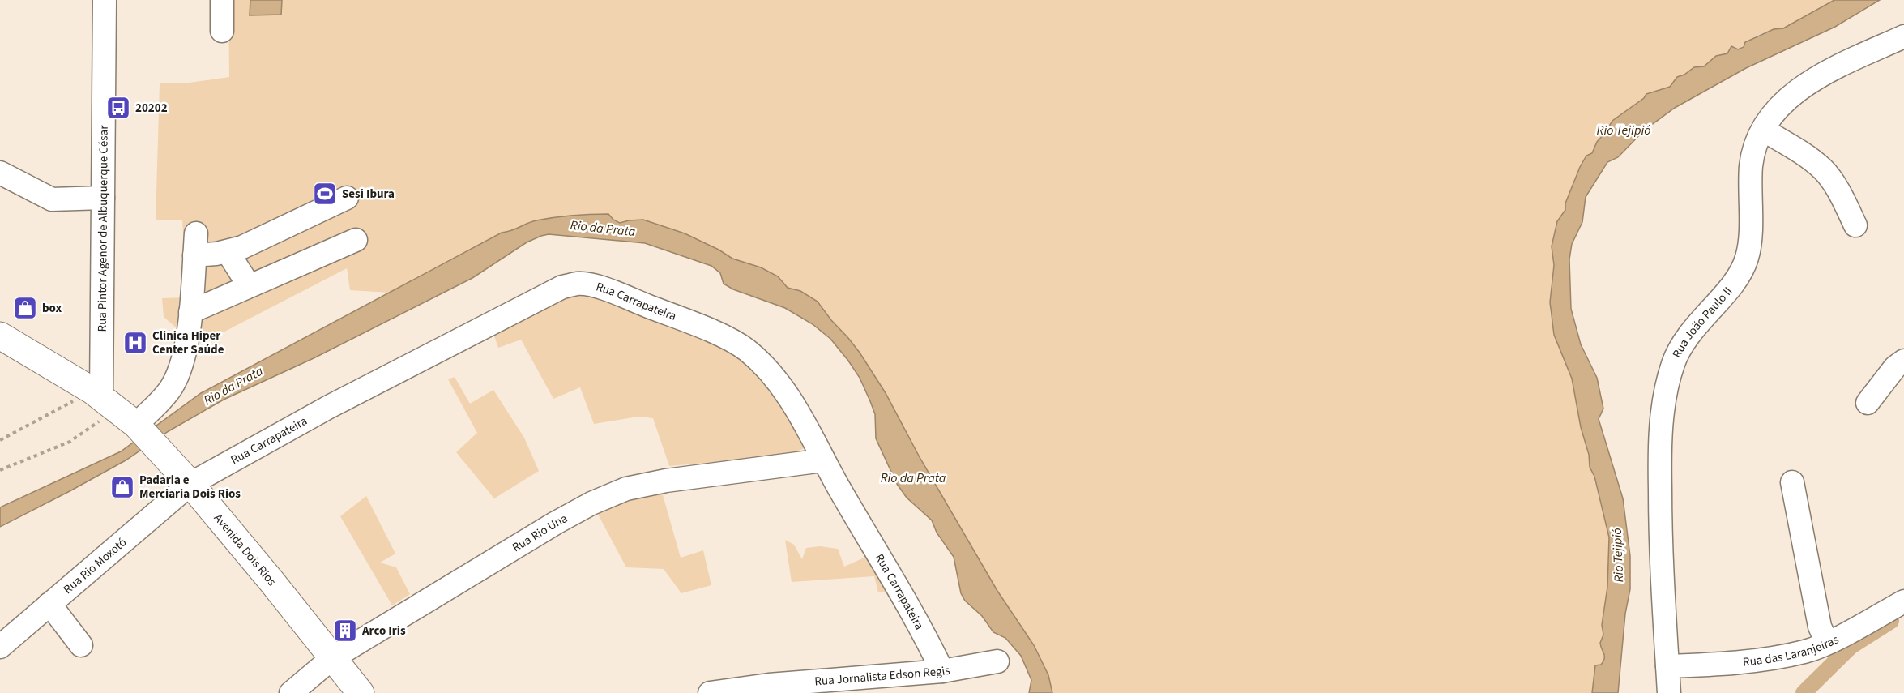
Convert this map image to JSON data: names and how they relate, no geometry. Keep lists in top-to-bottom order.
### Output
{
  "streets": {
    "main road": ["Avenida Dois Rios"],
    "street": [
      "Rua Pintor Agenor de Albuquerque César",
      "Rua Carrapateira",
      "Rua João Paulo II",
      "Rua Rio Una",
      "Rua Rio Moxotó",
      "Rua das Laranjeiras",
      "Rua Jornalista Edson Regis"
    ]
  },
  "crossings": [
    ["Rua Pintor Agenor de Albuquerque César", "Avenida Dois Rios"],
    ["Rua Carrapateira", "Rua Rio Una"],
    ["Rua Carrapateira", "Avenida Dois Rios"],
    ["Rua Carrapateira", "Rua Rio Moxotó"],
    ["Rua Carrapateira", "Rua Jornalista Edson Regis"],
    ["Rua João Paulo II", "Rua das Laranjeiras"],
    ["Rua Rio Una", "Avenida Dois Rios"],
    ["Avenida Dois Rios", "Rua Rio Moxotó"]
  ],
  "water": ["Rio Tejipió", "Rio da Prata"],
  "places": {
    "bus stop": ["20202"],
    "sports": ["Sesi Ibura"],
    "shop": ["box", "Padaria e Merciaria Dois Rios"],
    "hospital": ["Clinica Hiper Center Saúde"],
    "building": ["Arco Iris"]
  }
}
